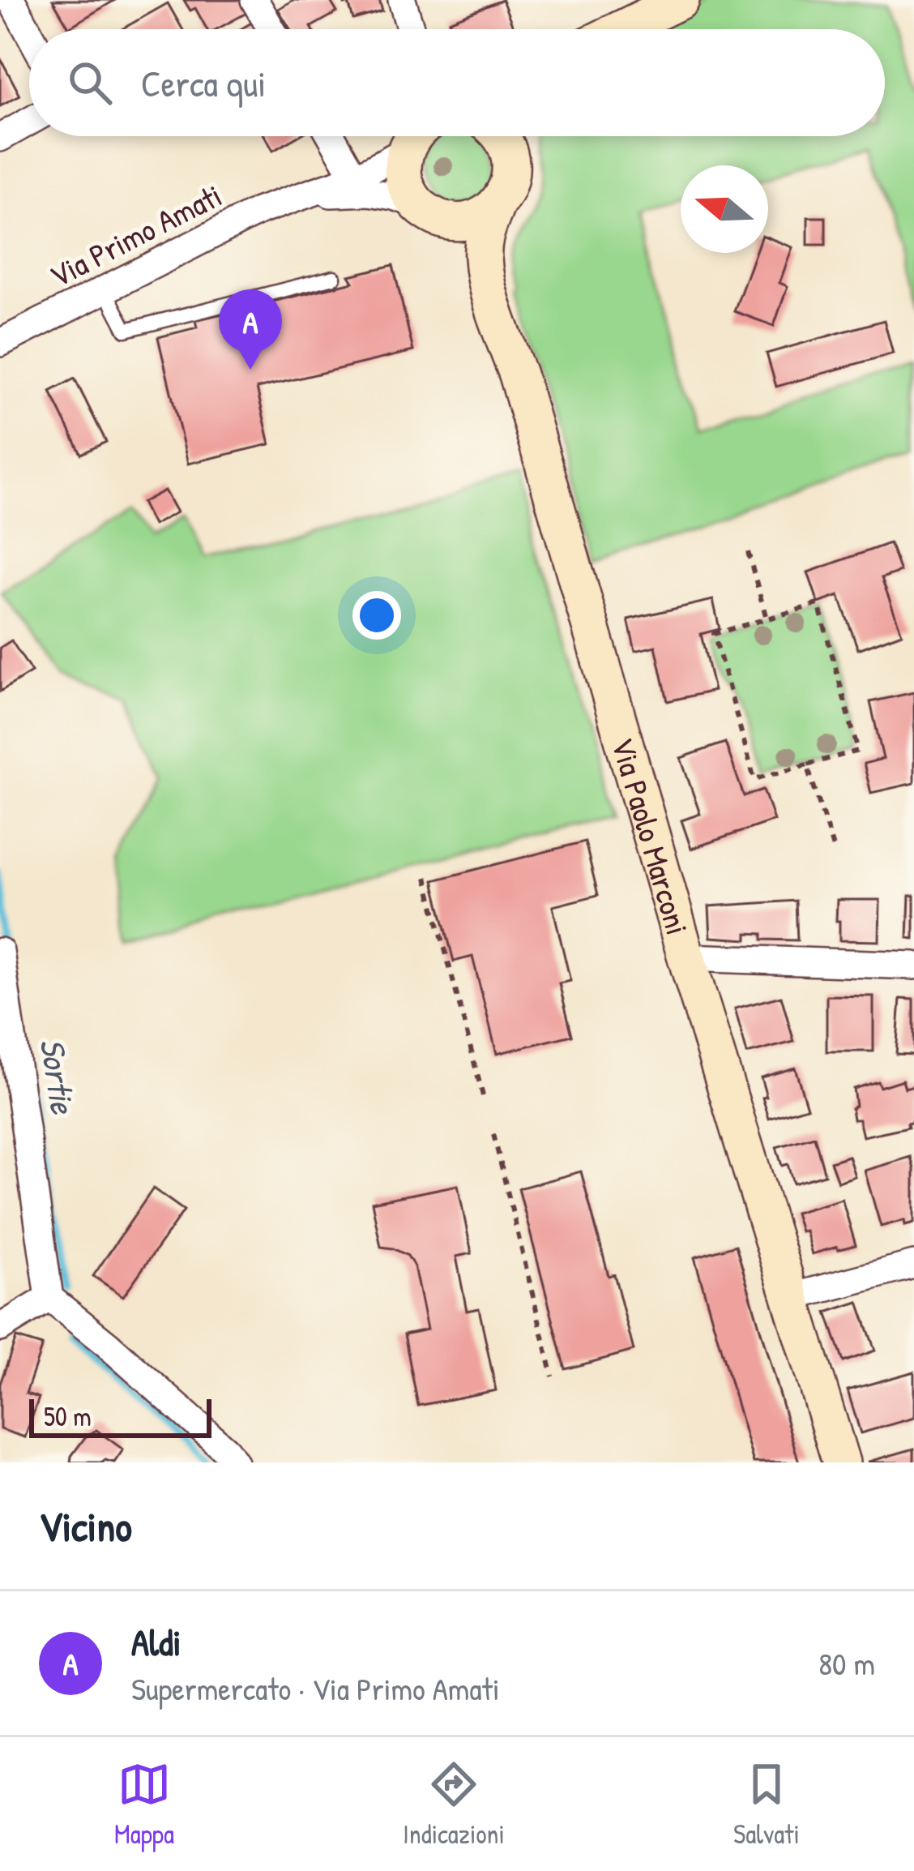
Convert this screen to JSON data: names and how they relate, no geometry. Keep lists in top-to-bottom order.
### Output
{
  "streets": {
    "street": ["Via Primo Amati", "Via Paolo Marconi"]
  },
  "water": ["Sortie"],
  "scale_bar": "50 m",
  "north": "left",
  "page": {
    "search": "Cerca qui",
    "pins": "A",
    "scale": "50 m",
    "heading": "Vicino",
    "list": [
      {
        "mark": "A",
        "name": "Aldi",
        "note": "Supermercato · Via Primo Amati",
        "value": "80 m"
      }
    ],
    "nav": ["Mappa", "Indicazioni", "Salvati"]
  }
}
